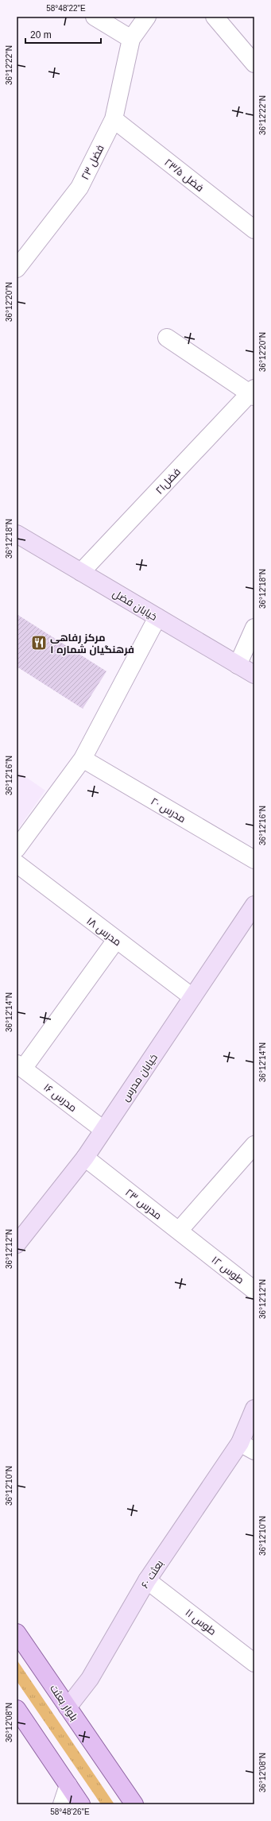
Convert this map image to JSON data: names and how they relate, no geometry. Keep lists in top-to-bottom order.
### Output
{
  "streets": {
    "main road": ["بلوار بعثت"],
    "street": [
      "فضل ۲۳",
      "فضل ۲۳/۵",
      "فضل۲۱",
      "خیابان فضل",
      "مدرس ۲۰",
      "مدرس ۱۸",
      "خیابان مدرس",
      "مدرس ۱۶",
      "مدرس ۲۳",
      "طوس ۱۲",
      "بعثت ۶۰",
      "طوس ۱۱"
    ]
  },
  "crossings": [
    ["فضل ۲۳", "فضل ۲۳/۵"],
    ["فضل۲۱", "خیابان فضل"],
    ["مدرس ۱۸", "خیابان مدرس"],
    ["خیابان مدرس", "مدرس ۱۶"],
    ["خیابان مدرس", "مدرس ۲۳"],
    ["مدرس ۲۳", "طوس ۱۲"],
    ["بعثت ۶۰", "طوس ۱۱"],
    ["بعثت ۶۰", "بلوار بعثت"]
  ],
  "places": {
    "restaurant": ["مرکز رفاهی فرهنگیان شماره ۱"]
  },
  "scale_bar": "20 m",
  "coordinates": [
    "58°48'22\"E",
    "36°12'22\"N",
    "36°12'20\"N",
    "36°12'18\"N",
    "36°12'16\"N",
    "36°12'14\"N",
    "36°12'12\"N",
    "36°12'10\"N",
    "36°12'08\"N",
    "58°48'26\"E"
  ]
}
